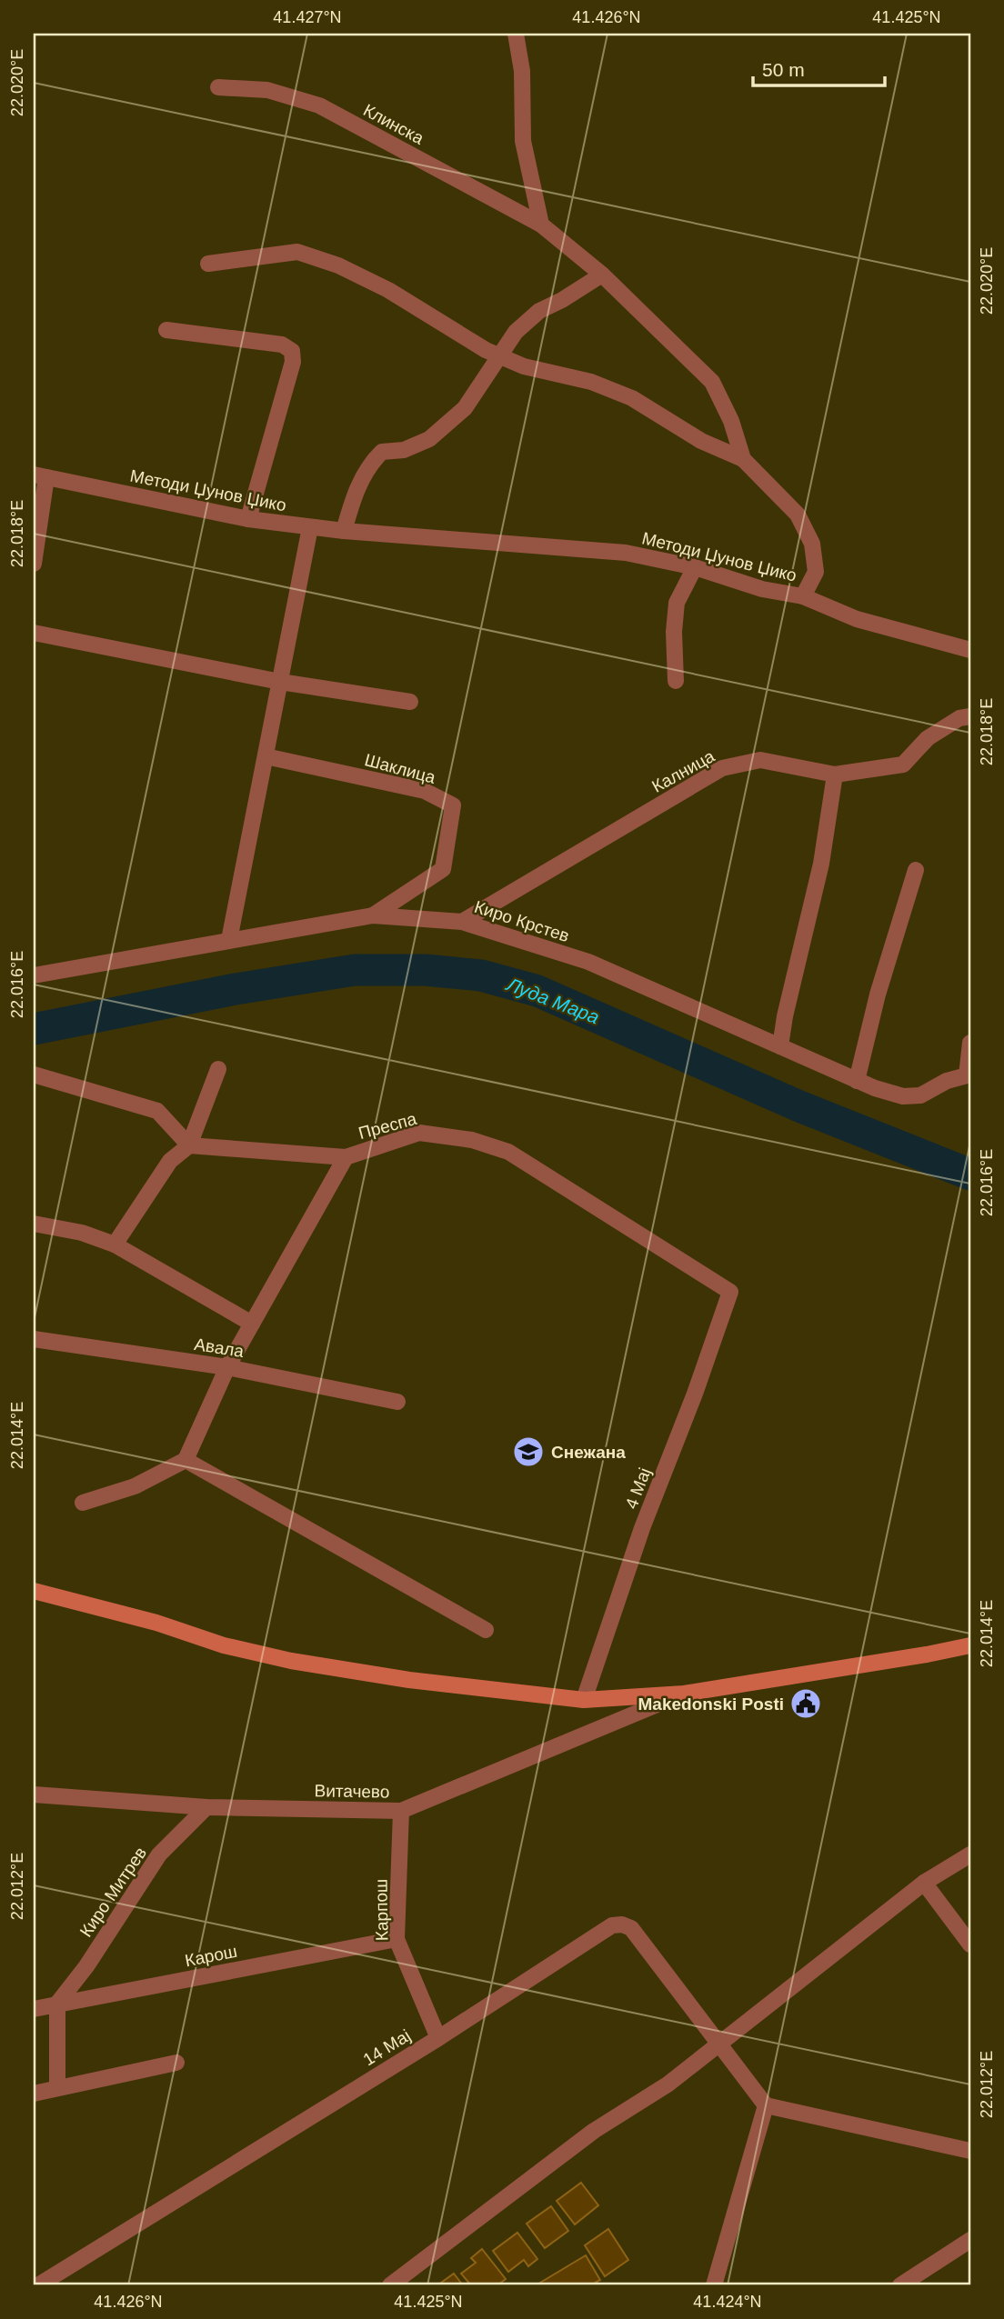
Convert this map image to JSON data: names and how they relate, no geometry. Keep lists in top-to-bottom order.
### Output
{
  "streets": {
    "street": [
      "Клинска",
      "Методи Џунов Џико",
      "Шаклица",
      "Калница",
      "Киро Крстев",
      "Преспа",
      "Авала",
      "4 Мај",
      "Витачево",
      "Киро Митрев",
      "Карпош",
      "Карош",
      "14 Мај"
    ]
  },
  "crossings": [
    ["Клинска", "Методи Џунов Џико"],
    ["Шаклица", "Киро Крстев"],
    ["Калница", "Киро Крстев"],
    ["Преспа", "4 Мај"],
    ["Витачево", "Киро Митрев"],
    ["Витачево", "Карпош"],
    ["Киро Митрев", "Карош"],
    ["Карпош", "Карош"],
    ["Карпош", "14 Мај"]
  ],
  "water": ["Луда Мара"],
  "places": {
    "school or university": ["Снежана"],
    "public building": ["Makedonski Posti"]
  },
  "scale_bar": "50 m",
  "coordinates": [
    "41.427°N",
    "41.426°N",
    "41.425°N",
    "22.020°E",
    "22.018°E",
    "22.016°E",
    "22.014°E",
    "22.012°E",
    "41.424°N"
  ]
}
